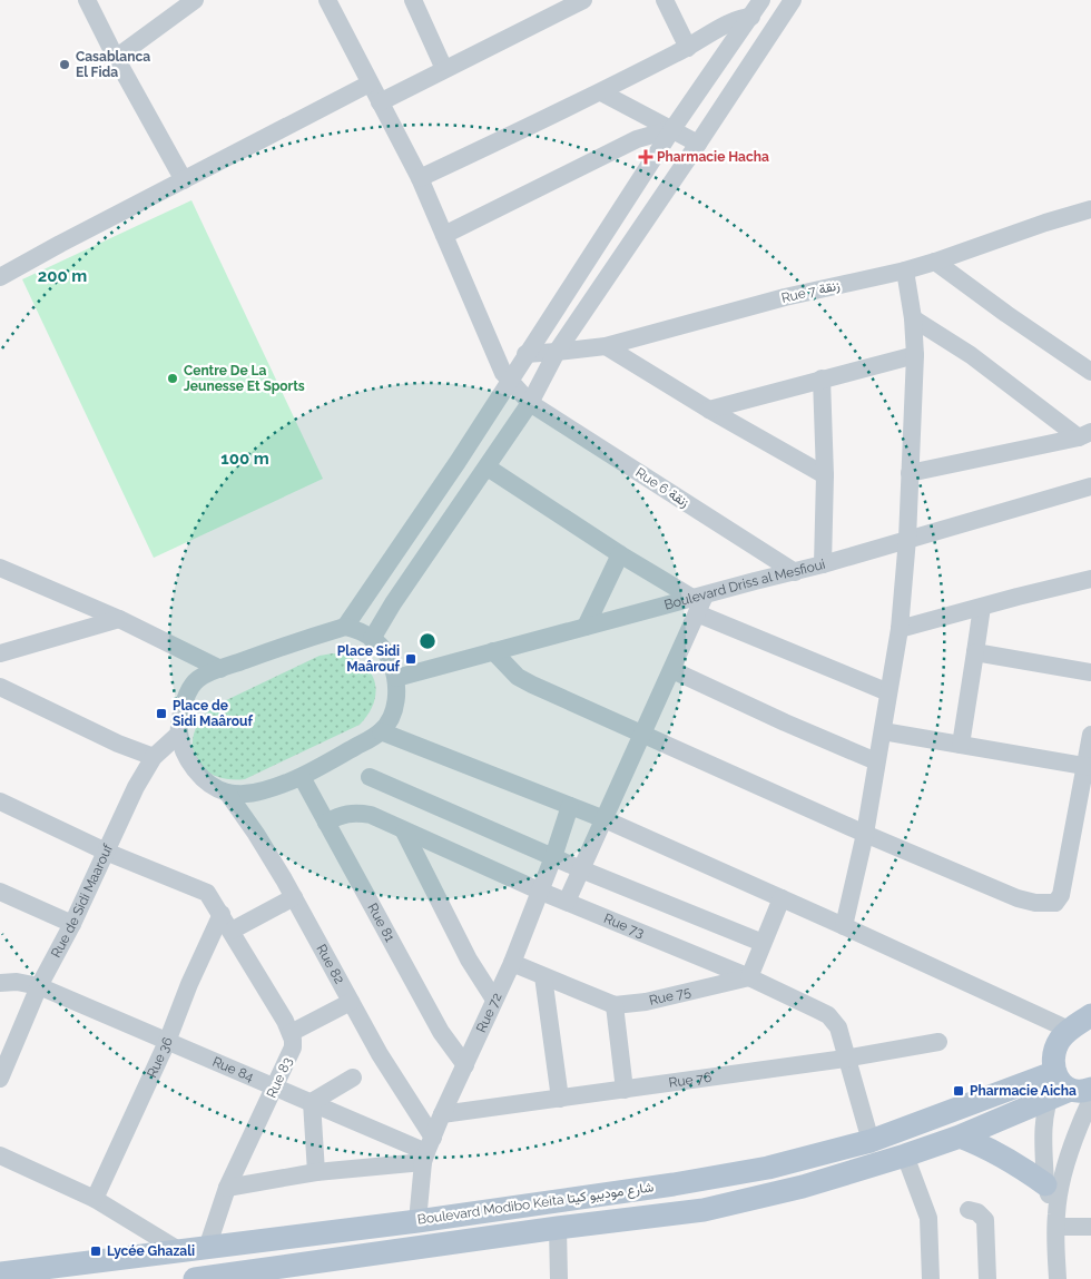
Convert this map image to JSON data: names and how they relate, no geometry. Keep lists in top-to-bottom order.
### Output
{
  "streets": {
    "main road": ["Boulevard Modibo Keita شارع موديبو كيتا"],
    "street": [
      "Rue 7 زنقة",
      "Rue 6 زنقة",
      "Boulevard Driss al Mesfioui",
      "Rue de Sidi Maarouf",
      "Rue 81",
      "Rue 73",
      "Rue 82",
      "Rue 75",
      "Rue 72",
      "Rue 36",
      "Rue 84",
      "Rue 83",
      "Rue 76"
    ]
  },
  "crossings": [
    ["Rue 6 زنقة", "Boulevard Driss al Mesfioui"],
    ["Boulevard Driss al Mesfioui", "Rue de Sidi Maarouf"],
    ["Boulevard Driss al Mesfioui", "Rue 81"],
    ["Boulevard Driss al Mesfioui", "Rue 82"],
    ["Rue de Sidi Maarouf", "Rue 81"],
    ["Rue de Sidi Maarouf", "Rue 82"],
    ["Rue de Sidi Maarouf", "Rue 84"],
    ["Rue 81", "Rue 73"],
    ["Rue 81", "Rue 82"],
    ["Rue 81", "Rue 72"],
    ["Rue 73", "Rue 75"],
    ["Rue 73", "Rue 72"],
    ["Rue 73", "Rue 76"],
    ["Rue 82", "Rue 72"],
    ["Rue 82", "Rue 84"],
    ["Rue 75", "Rue 72"],
    ["Rue 72", "Rue 84"],
    ["Rue 72", "Rue 76"],
    ["Rue 72", "Boulevard Modibo Keita شارع موديبو كيتا"],
    ["Rue 36", "Rue 84"],
    ["Rue 84", "Rue 83"],
    ["Rue 83", "Boulevard Modibo Keita شارع موديبو كيتا"]
  ],
  "places": {
    "other": ["Casablanca El Fida", "Centre De La Jeunesse Et Sports"],
    "health": ["Pharmacie Hacha"],
    "transit": [
      "Place Sidi Maârouf",
      "Place de Sidi Maârouf",
      "Pharmacie Aicha",
      "Lycée Ghazali"
    ]
  },
  "rings": ["200 m", "100 m"]
}
